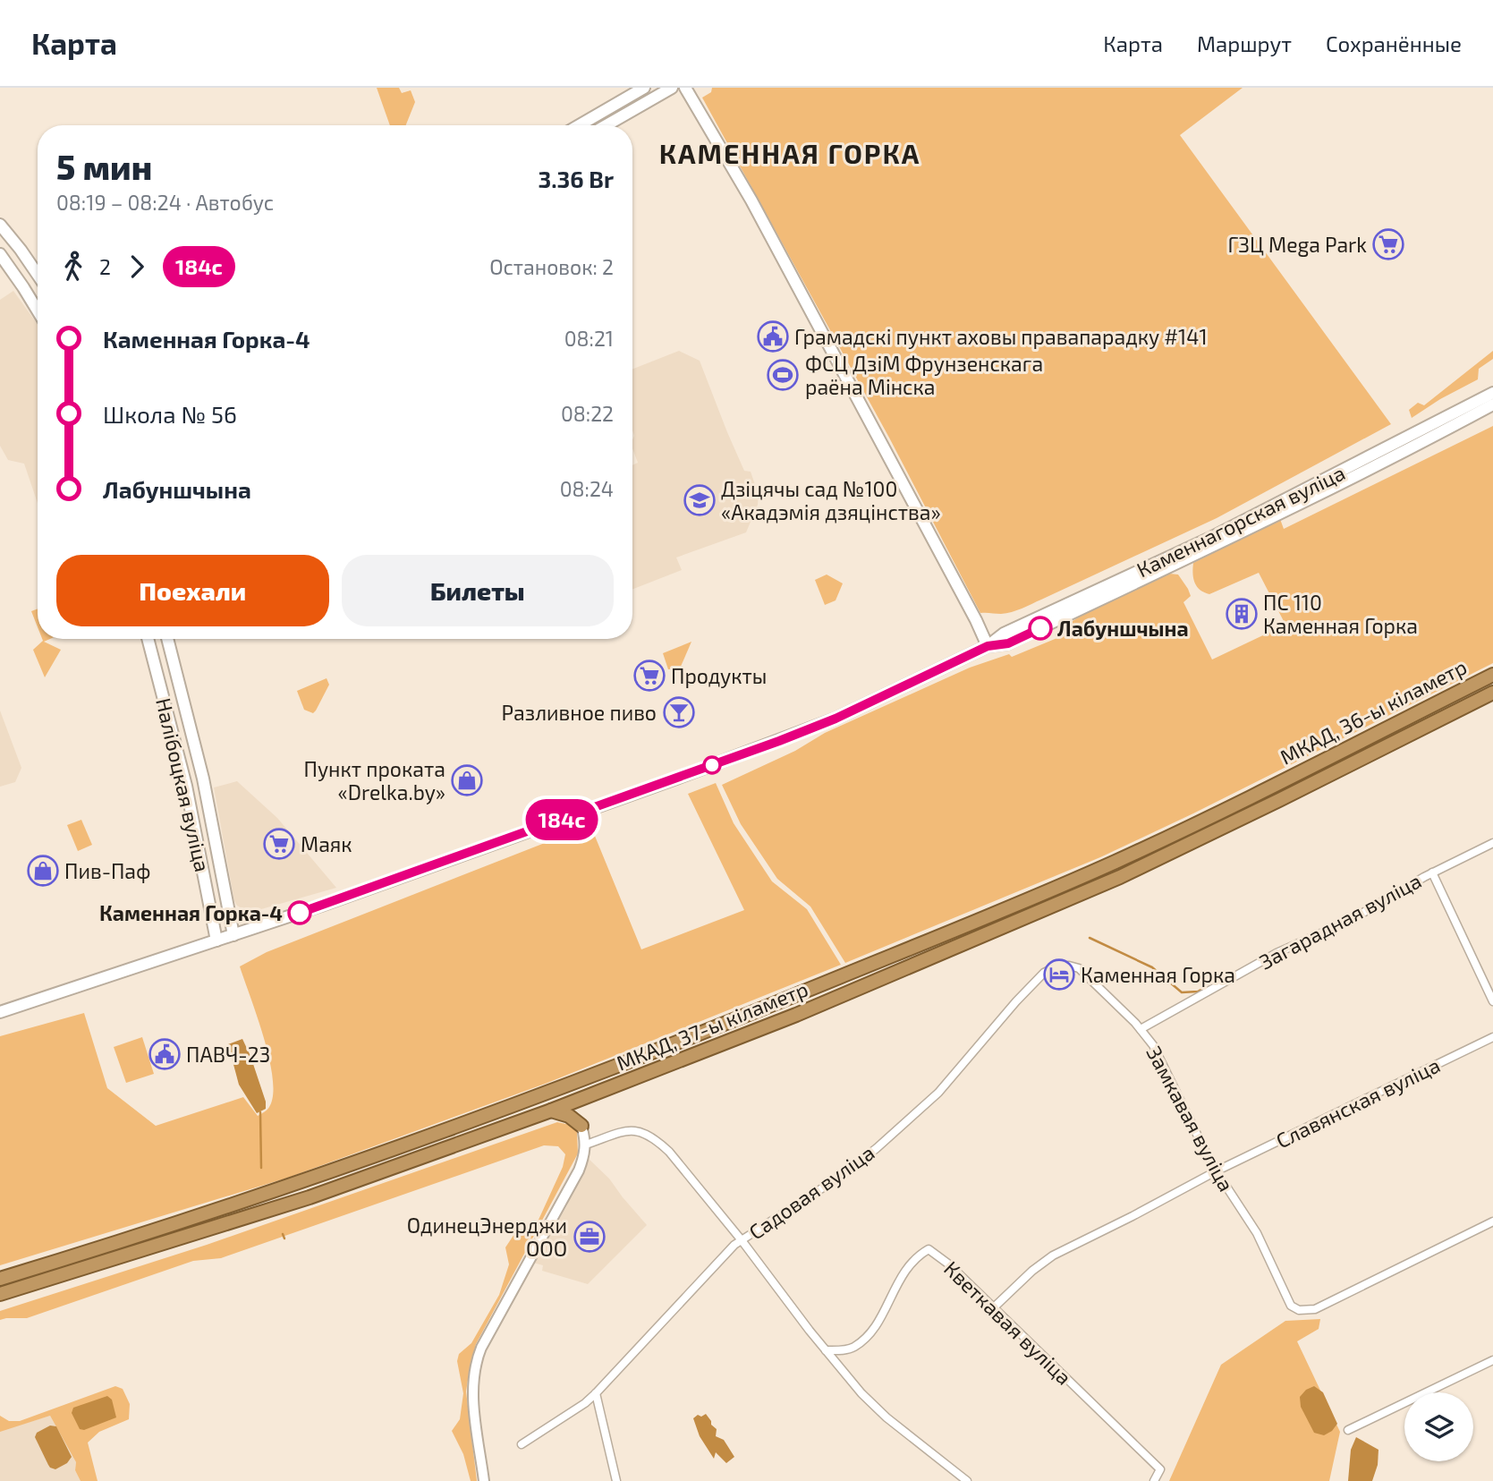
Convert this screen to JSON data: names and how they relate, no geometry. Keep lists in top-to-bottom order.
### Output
{
  "streets": {
    "highway": ["МКАД, 36-ы кіламетр", "МКАД, 37-ы кіламетр"],
    "main road": ["Каменнагорская вуліца", "Налібоцкая вуліца"],
    "street": [
      "Загарадная вуліца",
      "Славянская вуліца",
      "Замкавая вуліца",
      "Садовая вуліца",
      "Кветкавая вуліца"
    ]
  },
  "crossings": [
    ["Каменнагорская вуліца", "Налібоцкая вуліца"],
    ["МКАД, 36-ы кіламетр", "МКАД, 37-ы кіламетр"],
    ["Загарадная вуліца", "Замкавая вуліца"],
    ["Славянская вуліца", "Замкавая вуліца"],
    ["Славянская вуліца", "Кветкавая вуліца"],
    ["Замкавая вуліца", "Садовая вуліца"]
  ],
  "districts": ["КАМЕННАЯ ГОРКА"],
  "places": {
    "supermarket": ["ГЗЦ Mega Park", "Продукты", "Маяк"],
    "public building": ["Грамадскі пункт аховы правапарадку #141", "ПАВЧ-23"],
    "sports": ["ФСЦ ДзіМ Фрунзенскага раёна Мінска"],
    "school or university": ["Дзіцячы сад №100 «Акадэмія дзяцінства»"],
    "building": ["ПС 110 Каменная Горка"],
    "other": ["Лабуншчына", "Каменная Горка-4"],
    "bar": ["Разливное пиво"],
    "shop": ["Пункт проката «Drelka.by»", "Пив-Паф"],
    "hotel": ["Каменная Горка"],
    "office": ["ОдинецЭнерджи ООО"]
  },
  "lines": ["bus line 184с"],
  "page": {
    "header": "Карта",
    "nav": ["Карта", "Маршрут", "Сохранённые"],
    "on_map": "184с",
    "heading": ["5 мин", "08:19 – 08:24 · Автобус", "3.36 Br"],
    "legs": ["2", "184с", "Остановок: 2"],
    "list": [
      {
        "name": "Каменная Горка-4",
        "value": "08:21"
      },
      {
        "name": "Школа № 56",
        "value": "08:22"
      },
      {
        "name": "Лабуншчына",
        "value": "08:24"
      }
    ],
    "buttons": ["Поехали", "Билеты"]
  }
}
